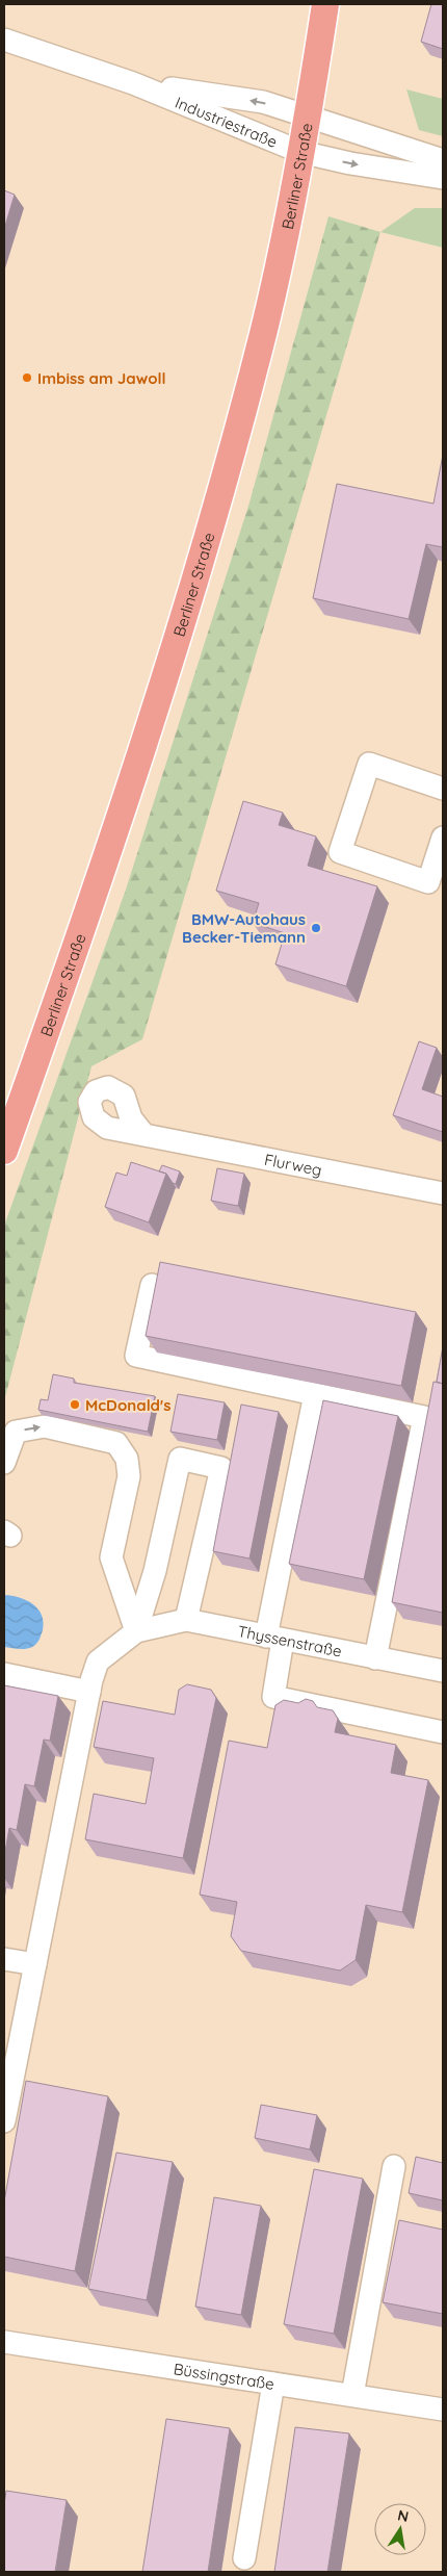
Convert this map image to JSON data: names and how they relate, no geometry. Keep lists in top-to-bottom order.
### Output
{
  "streets": {
    "main road": ["Berliner Straße"],
    "street": [
      "Industriestraße",
      "Flurweg",
      "Thyssenstraße",
      "Büssingstraße"
    ]
  },
  "crossings": [
    ["Industriestraße", "Berliner Straße"]
  ],
  "places": ["Imbiss am Jawoll", "BMW-Autohaus Becker-Tiemann", "McDonald's"],
  "north": "top"
}
